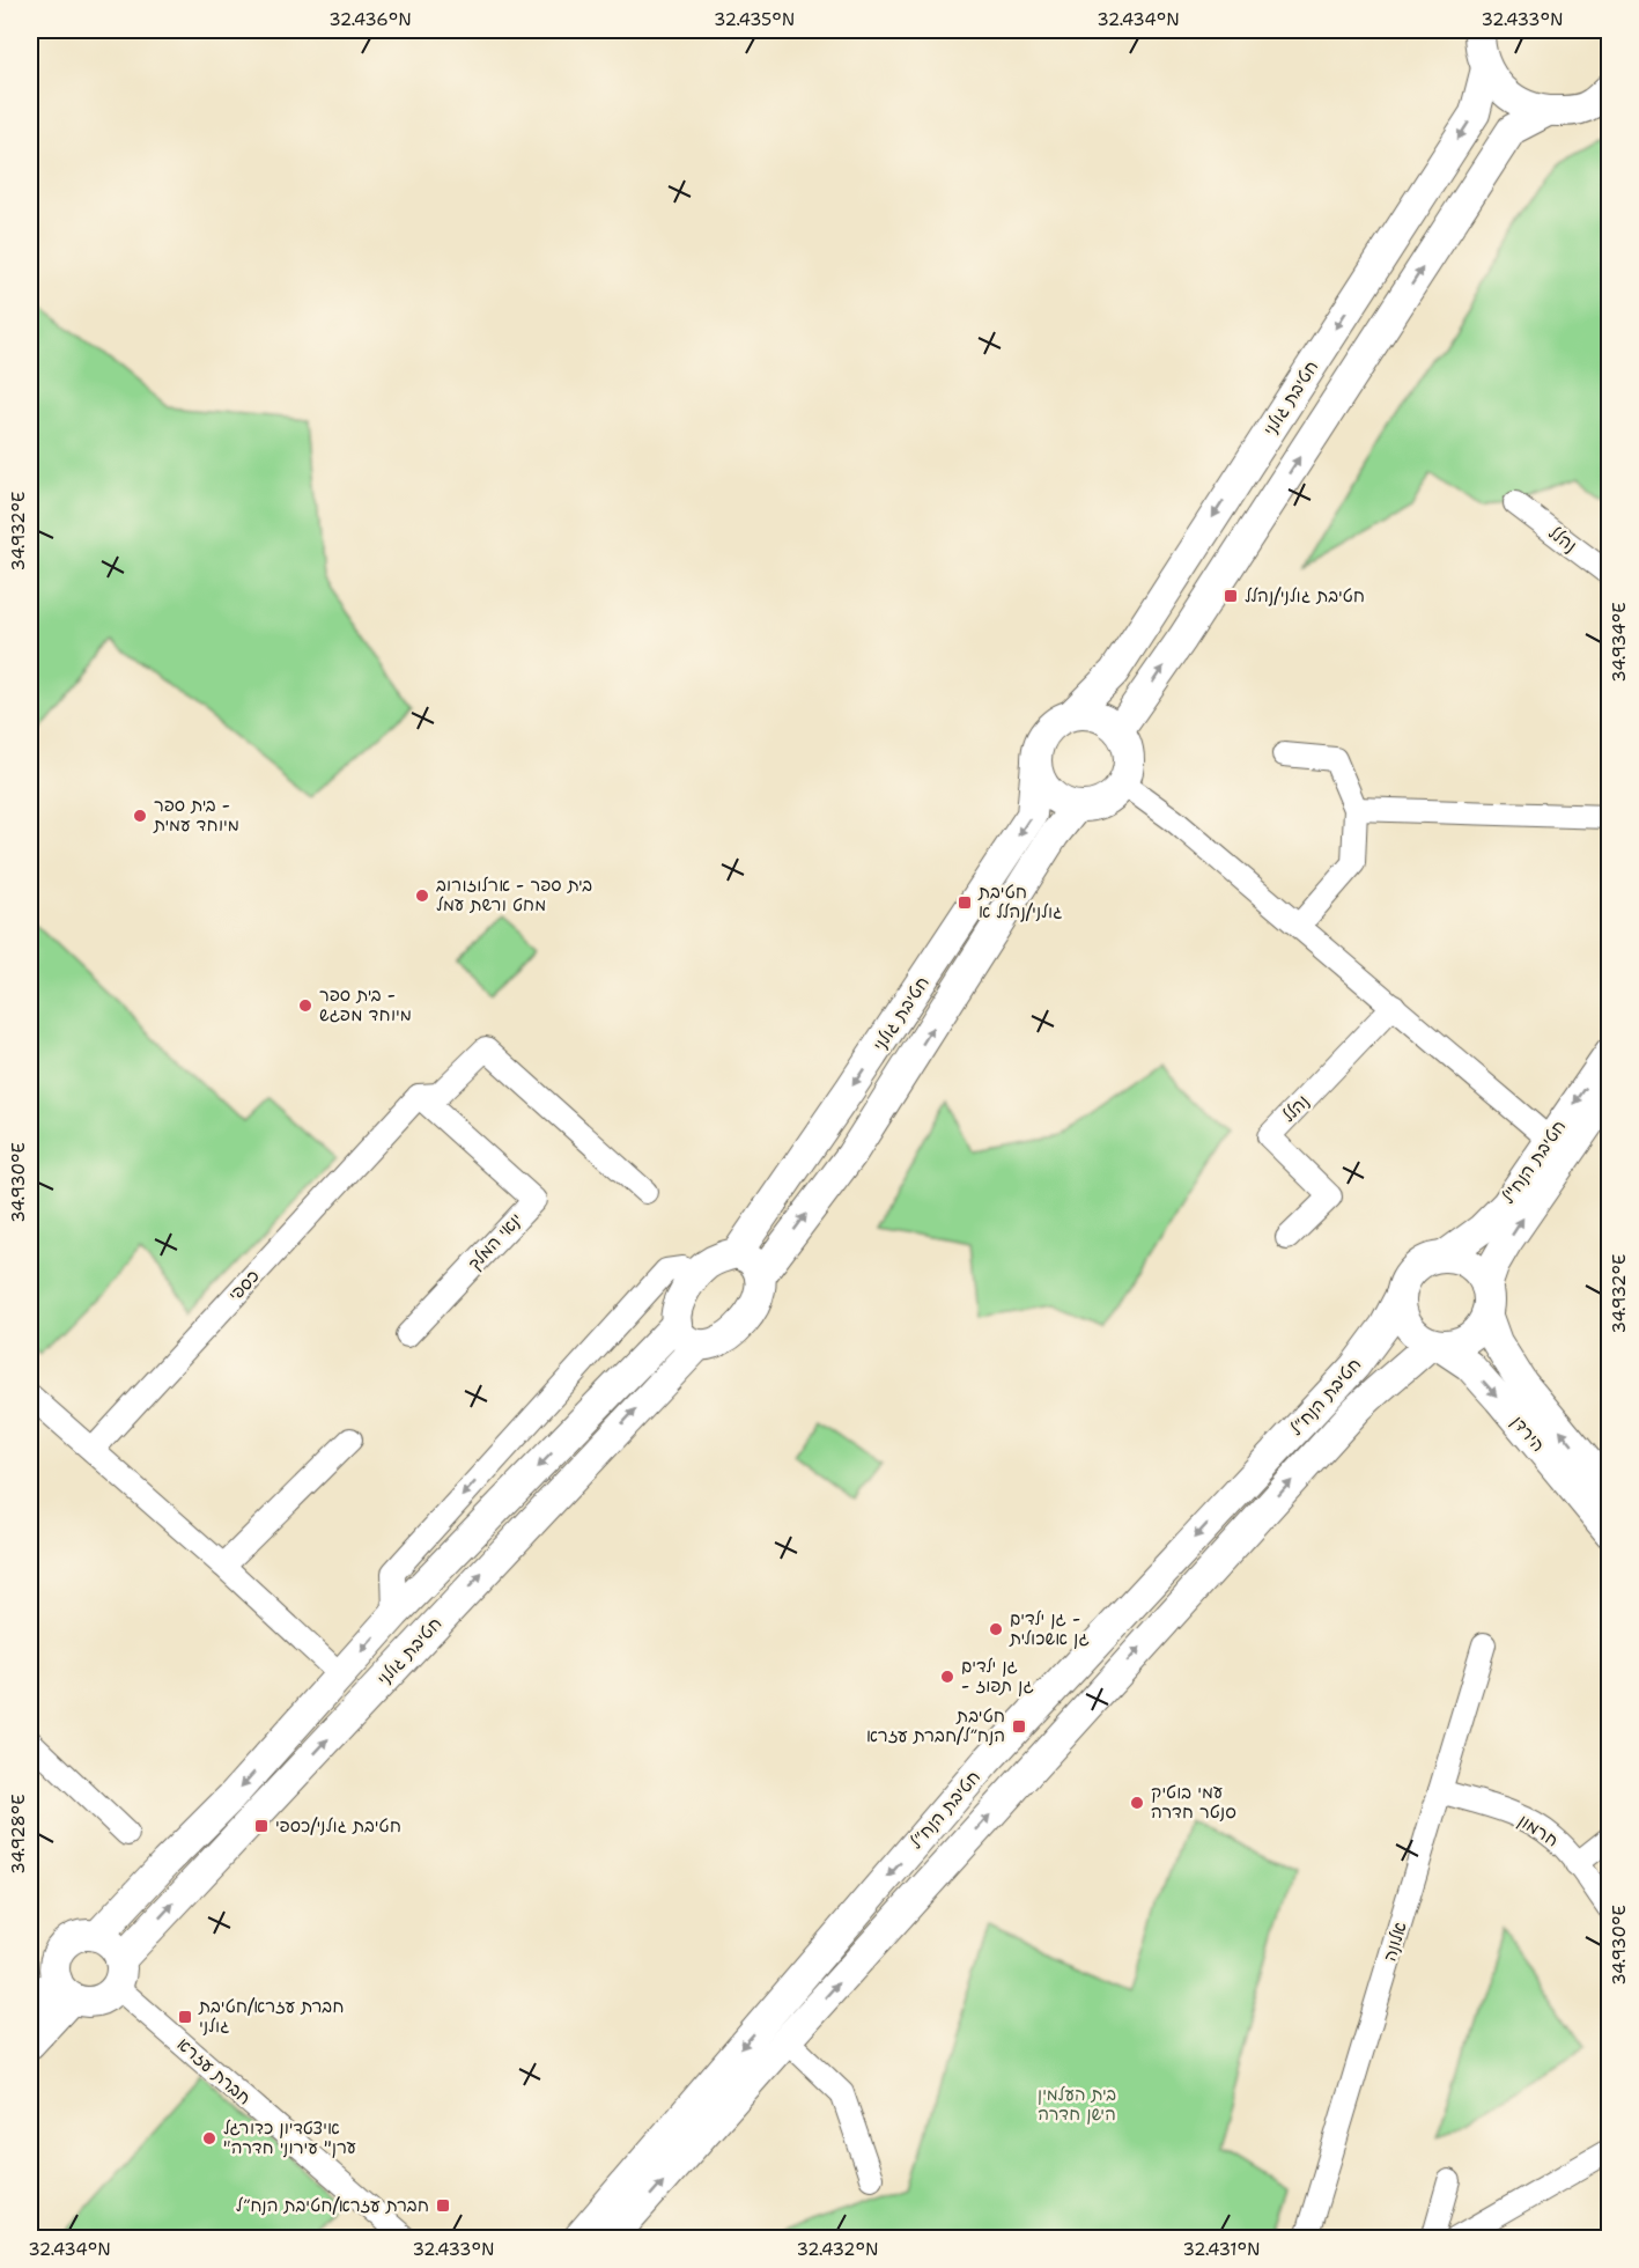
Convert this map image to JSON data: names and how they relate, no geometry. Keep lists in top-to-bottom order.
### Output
{
  "streets": {
    "street": [
      "חטיבת גולני",
      "נהלל",
      "חטיבת הנח\"ל",
      "ינאי המלך",
      "כספי",
      "חטיבת הנח״ל",
      "הירדן",
      "חרמון",
      "אלונה",
      "חברת עזרא"
    ]
  },
  "crossings": [
    ["חטיבת גולני", "חברת עזרא"],
    ["חטיבת הנח\"ל", "חטיבת הנח״ל"],
    ["חטיבת הנח\"ל", "הירדן"],
    ["ינאי המלך", "כספי"],
    ["חטיבת הנח״ל", "הירדן"],
    ["חרמון", "אלונה"]
  ],
  "parks": ["בית העלמין הישן חדרה"],
  "places": {
    "transit": [
      "חטיבת גולני/נהלל",
      "חטיבת גולני/נהלל א",
      "חטיבת הנח״ל/חברת עזרא",
      "חטיבת גולני/כספי",
      "חברת עזרא/חטיבת גולני",
      "חברת עזרא/חטיבת הנח״ל"
    ],
    "other": [
      "בית ספר - מיוחד עמית",
      "בית ספר - ארלוזורוב מחט ורשת עמל",
      "בית ספר - מיוחד מפגש",
      "גן ילדים - גן אשכולית",
      "גן ילדים - גן תפוז",
      "עמי בוטיק סנטר חדרה",
      "איצטדיון כדורגל \"ערן\" עירוני חדרה"
    ]
  },
  "coordinates": [
    "32.436°N",
    "32.435°N",
    "32.434°N",
    "32.433°N",
    "34.932°E",
    "34.934°E",
    "34.930°E",
    "34.928°E",
    "32.432°N",
    "32.431°N"
  ]
}
